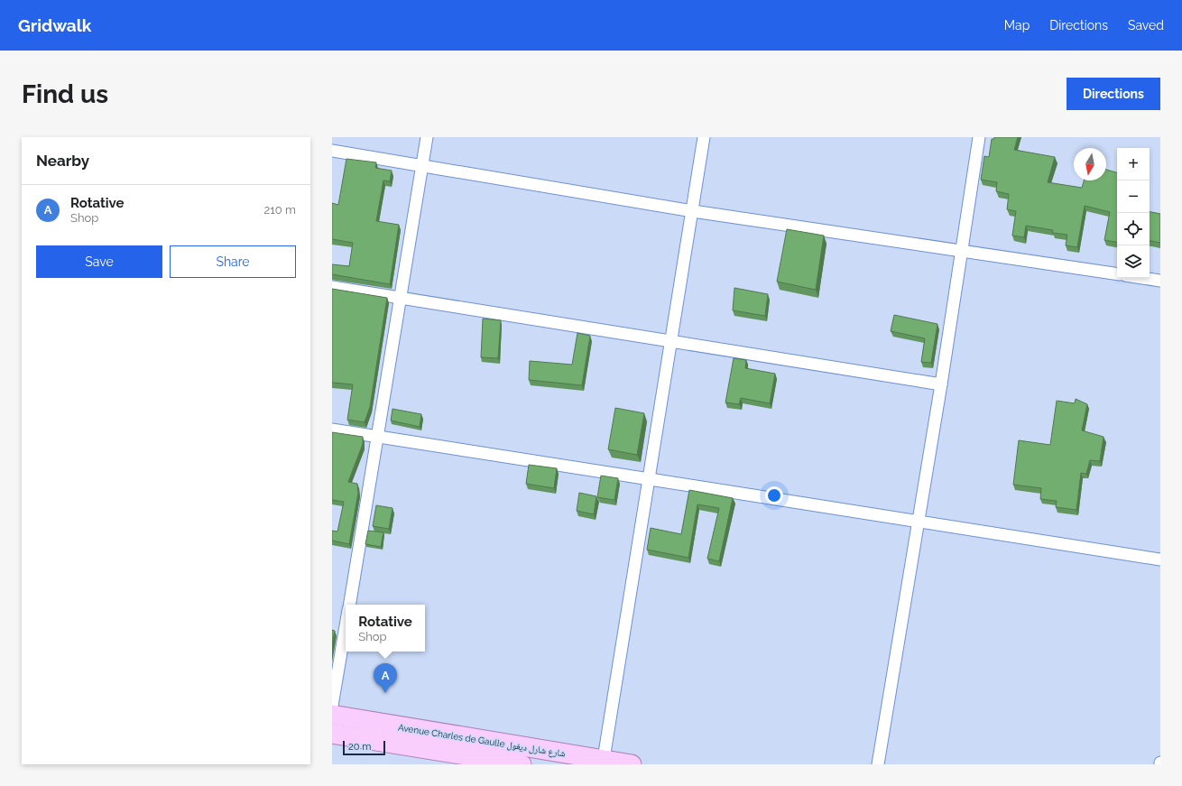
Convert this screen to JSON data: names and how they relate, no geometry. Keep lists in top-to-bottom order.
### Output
{
  "streets": {
    "main road": ["Avenue Charles de Gaulle شارع شارل ديغول"]
  },
  "scale_bar": "20 m",
  "north": "bottom",
  "page": {
    "header": "Gridwalk",
    "nav": ["Map", "Directions", "Saved"],
    "buttons": [
      "Directions",
      ["Save", "Share"]
    ],
    "title": "Find us",
    "heading": "Nearby",
    "map_buttons": ["+", "−"],
    "list": [
      {
        "mark": "A",
        "name": "Rotative",
        "note": "Shop",
        "value": "210 m"
      }
    ],
    "popup": ["Rotative", "Shop"],
    "pins": "A",
    "scale": "20 m"
  }
}
